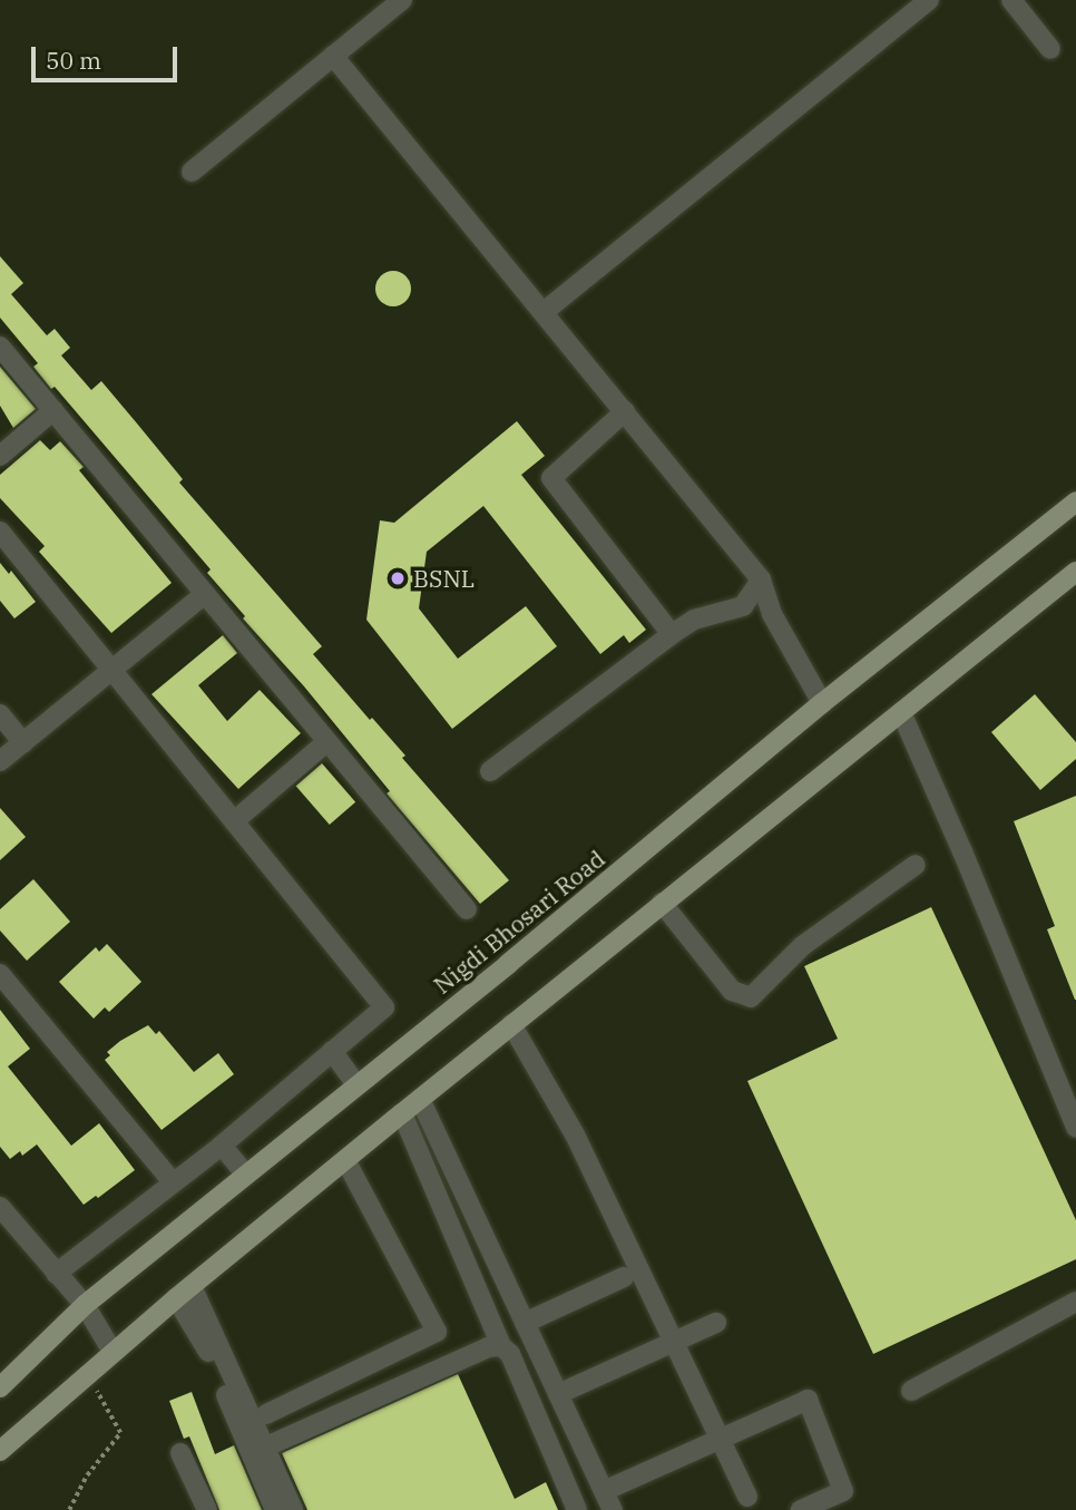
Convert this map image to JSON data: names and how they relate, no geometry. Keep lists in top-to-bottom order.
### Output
{
  "streets": {
    "main road": ["Nigdi Bhosari Road"]
  },
  "places": ["BSNL"],
  "scale_bar": "50 m"
}
